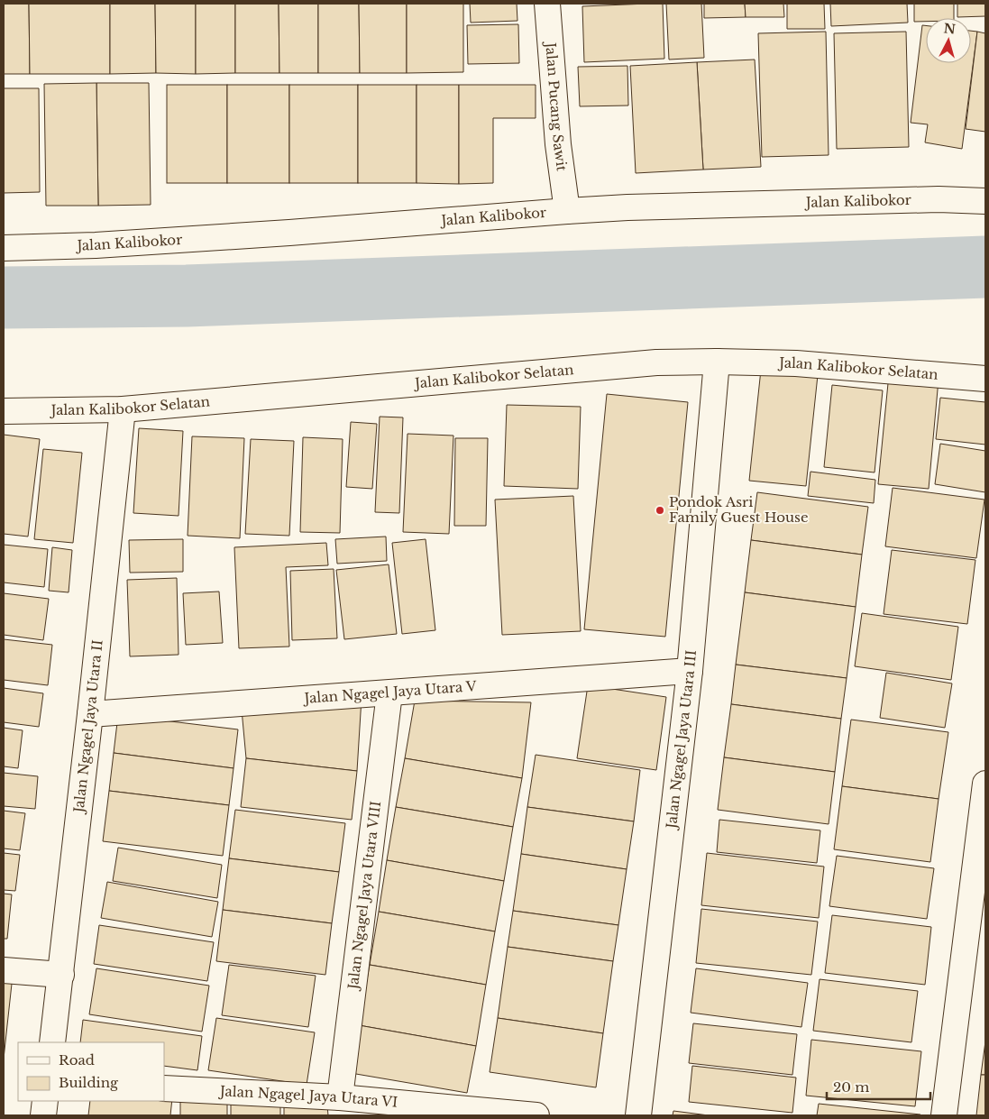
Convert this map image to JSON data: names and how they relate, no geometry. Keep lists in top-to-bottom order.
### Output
{
  "streets": {
    "street": [
      "Jalan Pucang Sawit",
      "Jalan Kalibokor",
      "Jalan Kalibokor Selatan",
      "Jalan Ngagel Jaya Utara V",
      "Jalan Ngagel Jaya Utara II",
      "Jalan Ngagel Jaya Utara III",
      "Jalan Ngagel Jaya Utara VIII",
      "Jalan Ngagel Jaya Utara VI"
    ]
  },
  "crossings": [
    ["Jalan Pucang Sawit", "Jalan Kalibokor"],
    ["Jalan Kalibokor Selatan", "Jalan Ngagel Jaya Utara II"],
    ["Jalan Kalibokor Selatan", "Jalan Ngagel Jaya Utara III"],
    ["Jalan Ngagel Jaya Utara V", "Jalan Ngagel Jaya Utara II"],
    ["Jalan Ngagel Jaya Utara V", "Jalan Ngagel Jaya Utara III"],
    ["Jalan Ngagel Jaya Utara V", "Jalan Ngagel Jaya Utara VIII"],
    ["Jalan Ngagel Jaya Utara VIII", "Jalan Ngagel Jaya Utara VI"]
  ],
  "places": ["Pondok Asri Family Guest House"],
  "legend": ["Road", "Building"],
  "scale_bar": "20 m",
  "north": "top"
}
